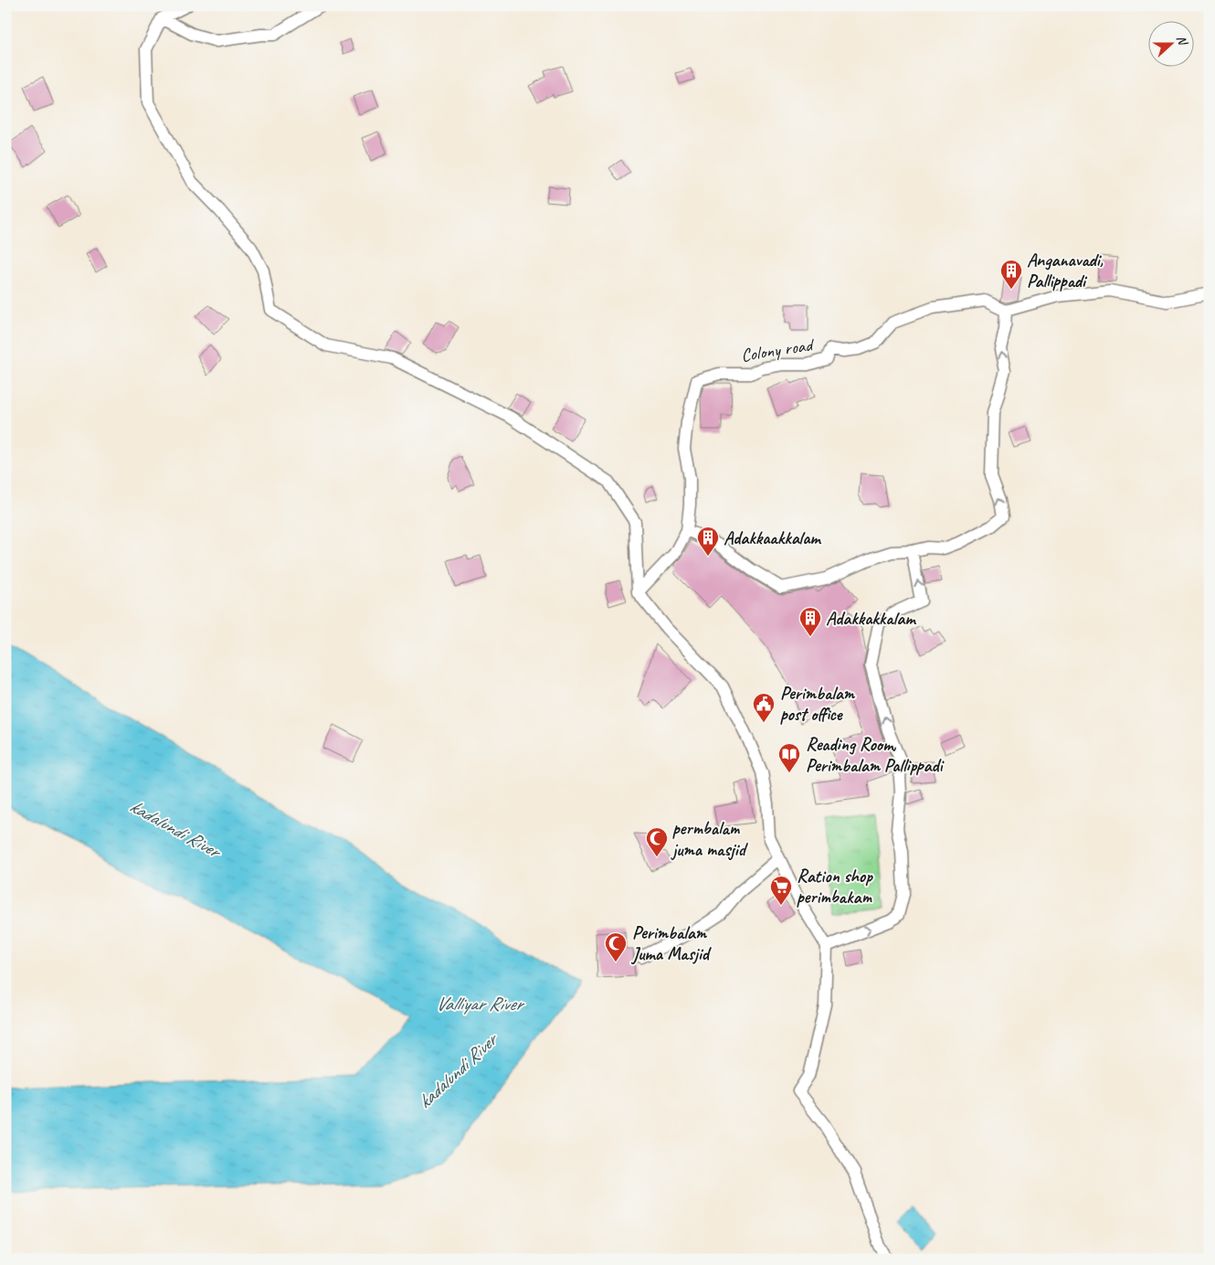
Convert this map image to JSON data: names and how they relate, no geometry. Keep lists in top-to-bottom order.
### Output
{
  "streets": {
    "street": ["Colony road"]
  },
  "water": ["kadalundi River", "Valliyar River"],
  "places": {
    "building": ["Anganavadi, Pallippadi", "Adakkaakkalam", "Adakkakkalam"],
    "public building": ["Perimbalam post office"],
    "library": ["Reading Room, Perimbalam Pallippadi"],
    "mosque": ["permbalam juma masjid", "Perimbalam Juma Masjid"],
    "supermarket": ["Ration shop perimbakam"]
  },
  "north": "right"
}
